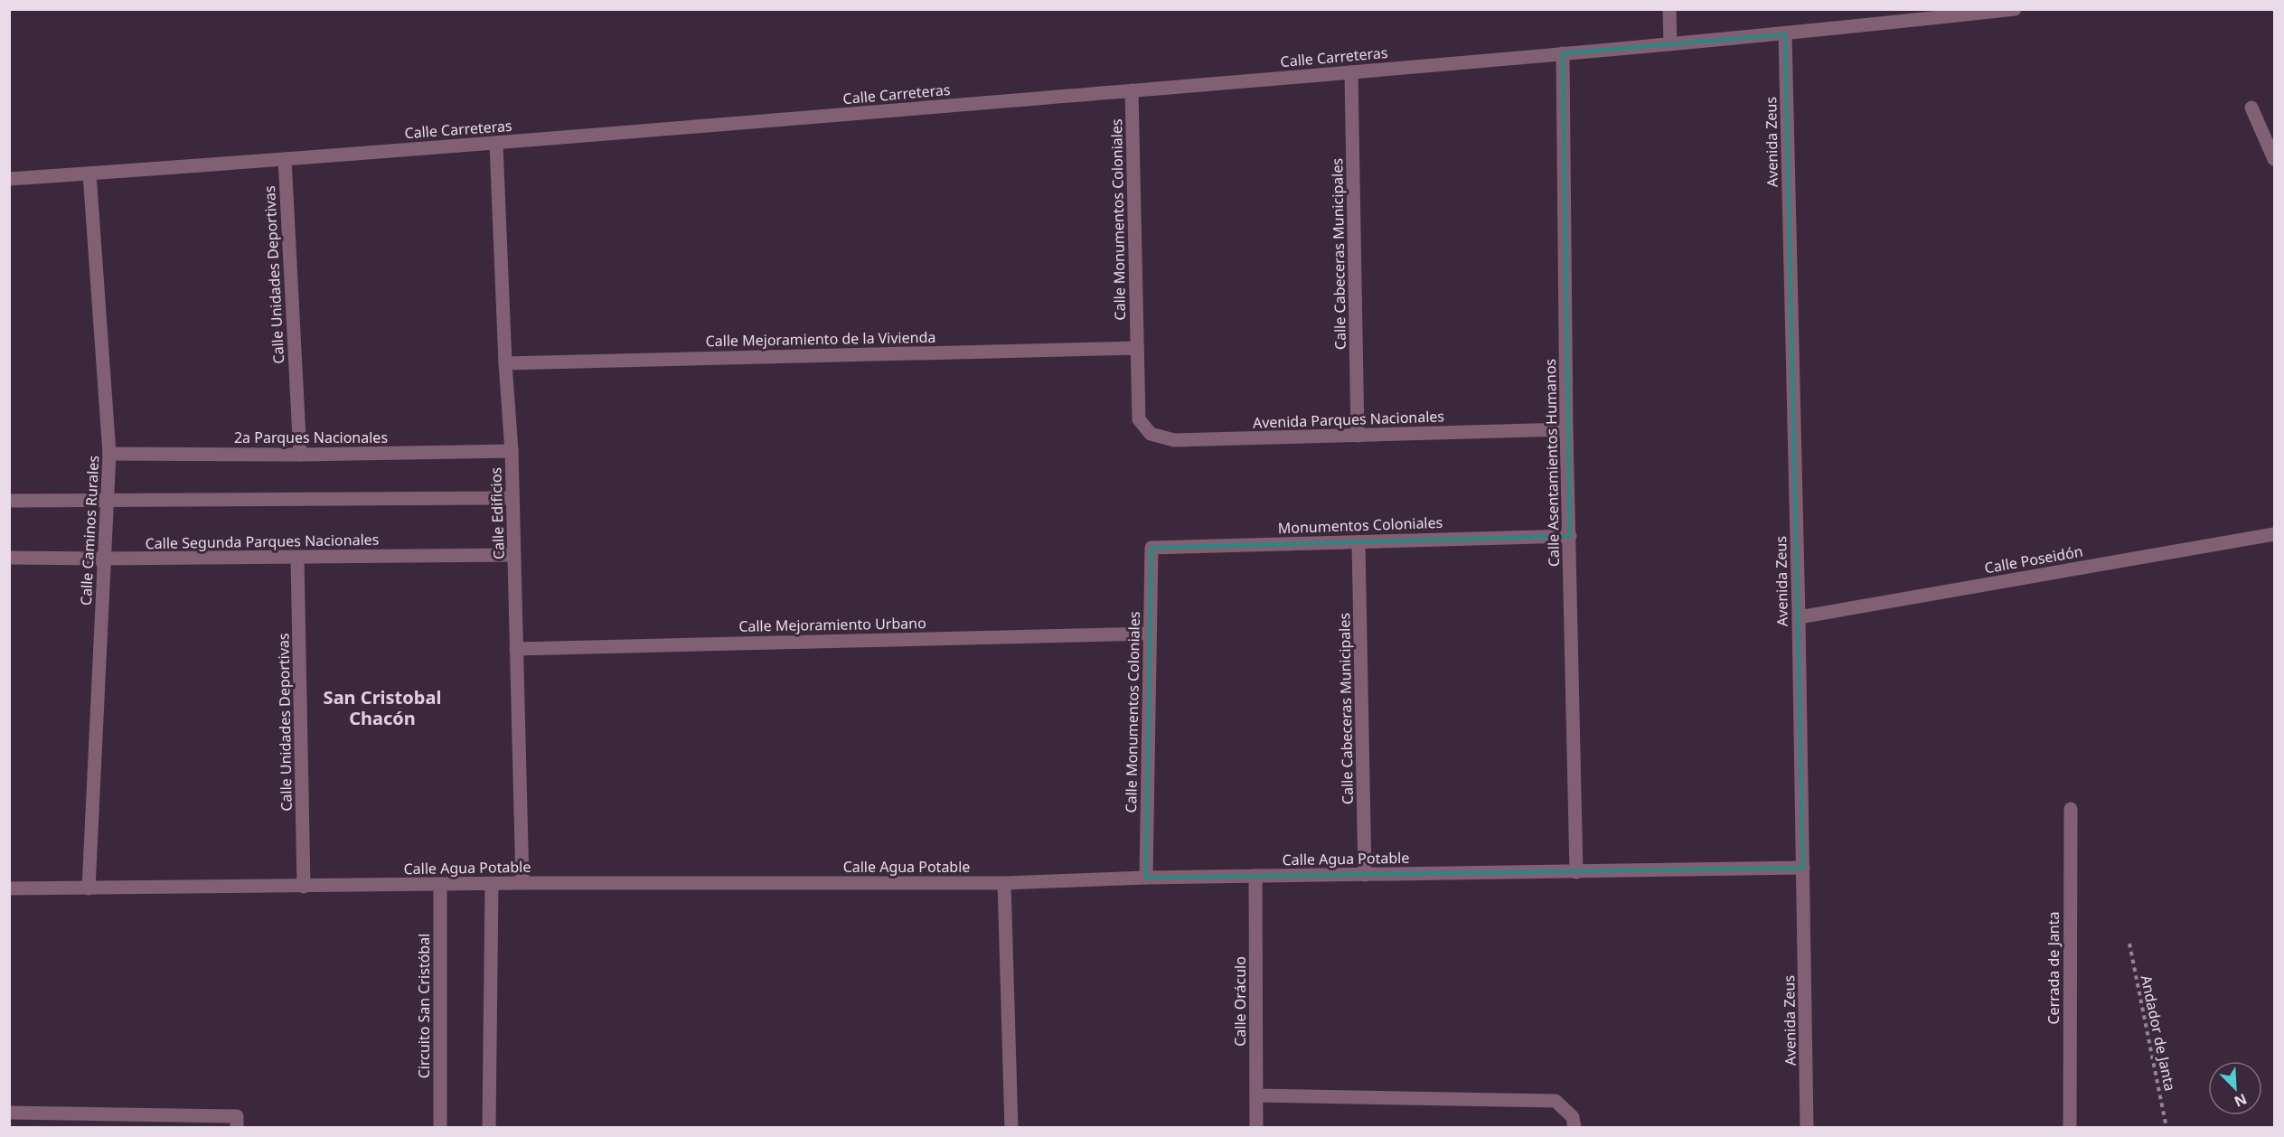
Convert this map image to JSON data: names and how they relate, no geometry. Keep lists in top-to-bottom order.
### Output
{
  "streets": {
    "street": [
      "Calle Carreteras",
      "Avenida Zeus",
      "Calle Monumentos Coloniales",
      "Calle Cabeceras Municipales",
      "Calle Unidades Deportivas",
      "Calle Mejoramiento de la Vivienda",
      "Avenida Parques Nacionales",
      "2a Parques Nacionales",
      "Calle Asentamientos Humanos",
      "Calle Edificios",
      "Monumentos Coloniales",
      "Calle Caminos Rurales",
      "Calle Segunda Parques Nacionales",
      "Calle Poseidón",
      "Calle Mejoramiento Urbano",
      "Calle Agua Potable",
      "Cerrada de Janta",
      "Calle Oráculo",
      "Circuito San Cristóbal"
    ],
    "path": ["Andador de Janta"]
  },
  "crossings": [
    ["Calle Carreteras", "Avenida Zeus"],
    ["Calle Carreteras", "Calle Monumentos Coloniales"],
    ["Calle Carreteras", "Calle Cabeceras Municipales"],
    ["Calle Carreteras", "Calle Unidades Deportivas"],
    ["Calle Carreteras", "Calle Asentamientos Humanos"],
    ["Calle Carreteras", "Calle Edificios"],
    ["Calle Carreteras", "Calle Caminos Rurales"],
    ["Avenida Zeus", "Calle Poseidón"],
    ["Avenida Zeus", "Calle Agua Potable"],
    ["Calle Monumentos Coloniales", "Calle Mejoramiento de la Vivienda"],
    ["Calle Monumentos Coloniales", "Avenida Parques Nacionales"],
    ["Calle Monumentos Coloniales", "Monumentos Coloniales"],
    ["Calle Monumentos Coloniales", "Calle Mejoramiento Urbano"],
    ["Calle Monumentos Coloniales", "Calle Agua Potable"],
    ["Calle Cabeceras Municipales", "Avenida Parques Nacionales"],
    ["Calle Cabeceras Municipales", "Monumentos Coloniales"],
    ["Calle Cabeceras Municipales", "Calle Agua Potable"],
    ["Calle Unidades Deportivas", "2a Parques Nacionales"],
    ["Calle Unidades Deportivas", "Calle Segunda Parques Nacionales"],
    ["Calle Unidades Deportivas", "Calle Agua Potable"],
    ["Calle Mejoramiento de la Vivienda", "Calle Edificios"],
    ["Avenida Parques Nacionales", "Calle Asentamientos Humanos"],
    ["2a Parques Nacionales", "Calle Edificios"],
    ["2a Parques Nacionales", "Calle Caminos Rurales"],
    ["Calle Asentamientos Humanos", "Monumentos Coloniales"],
    ["Calle Asentamientos Humanos", "Calle Agua Potable"],
    ["Calle Edificios", "Calle Segunda Parques Nacionales"],
    ["Calle Edificios", "Calle Mejoramiento Urbano"],
    ["Calle Edificios", "Calle Agua Potable"],
    ["Calle Caminos Rurales", "Calle Segunda Parques Nacionales"],
    ["Calle Caminos Rurales", "Calle Agua Potable"],
    ["Calle Agua Potable", "Calle Oráculo"],
    ["Calle Agua Potable", "Circuito San Cristóbal"]
  ],
  "districts": ["San Cristobal Chacón"],
  "north": "bottom right"
}
